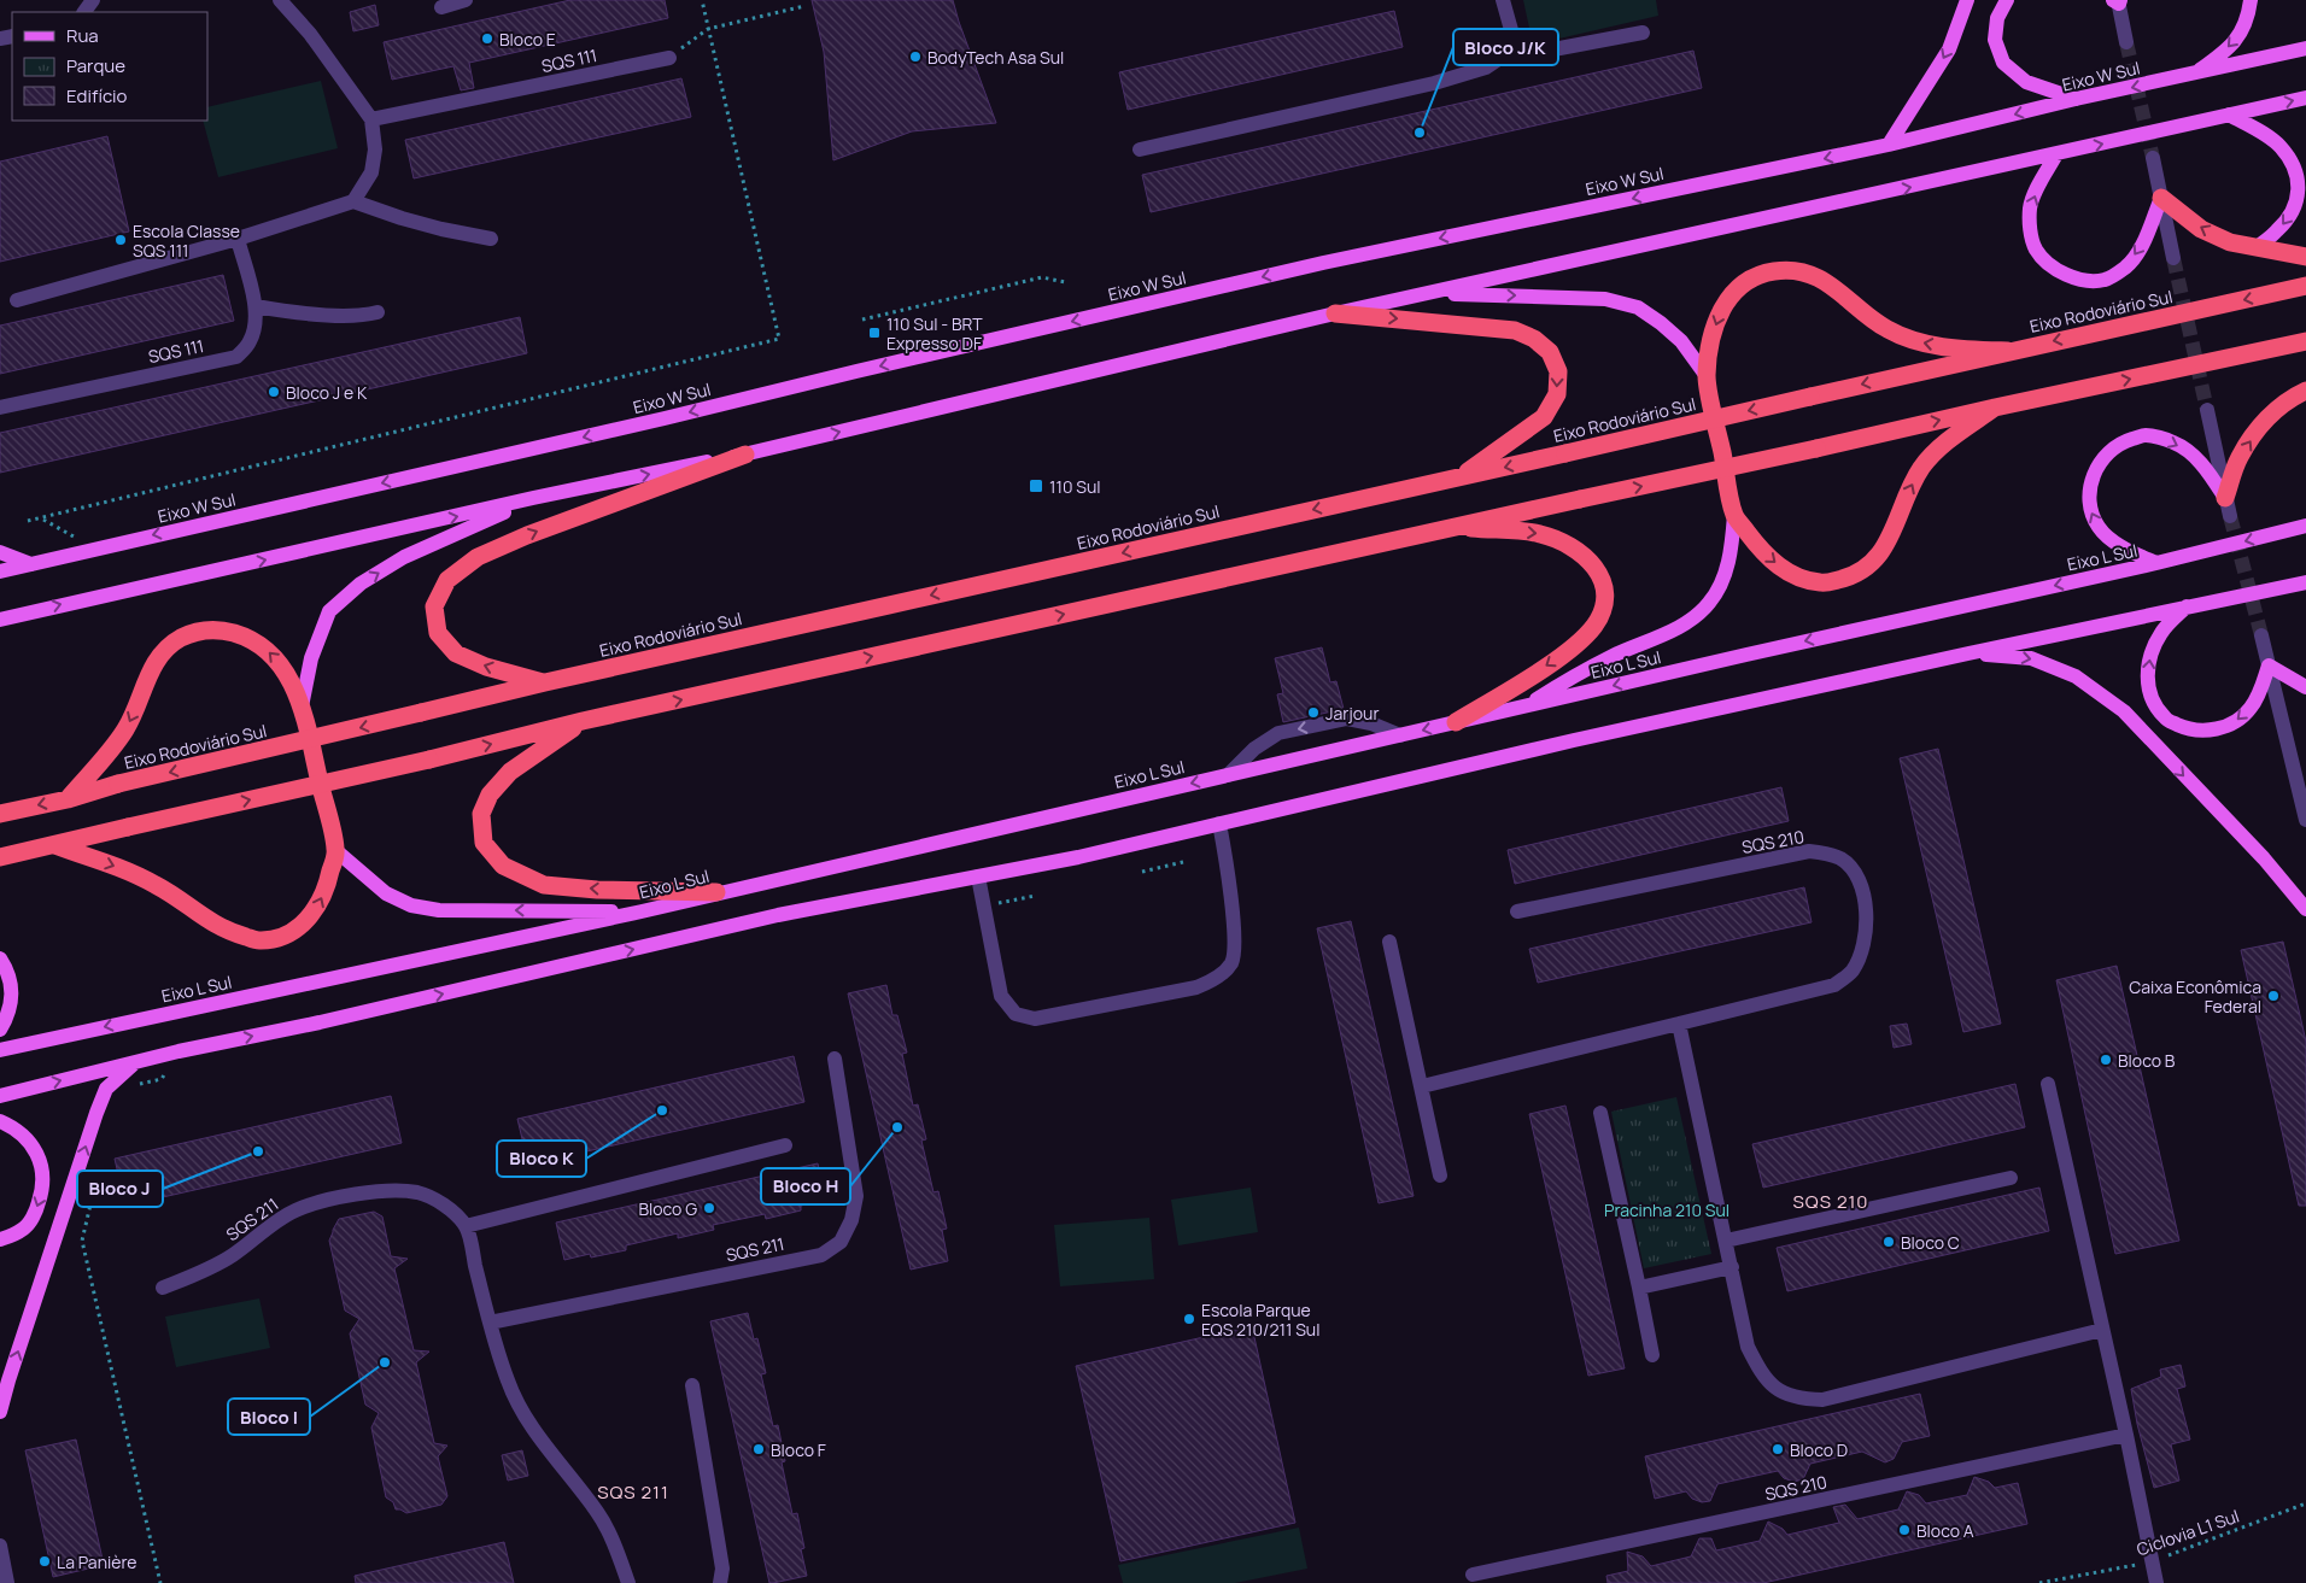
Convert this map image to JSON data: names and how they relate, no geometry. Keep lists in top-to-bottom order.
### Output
{
  "streets": {
    "highway": ["Eixo Rodoviário Sul"],
    "main road": ["Eixo W Sul", "Eixo L Sul"],
    "street": ["SQS 111", "SQS 210", "SQS 211"],
    "path": ["Ciclovia L1 Sul"]
  },
  "districts": ["SQS 210", "SQS 211"],
  "parks": ["Pracinha 210 Sul"],
  "places": {
    "other": [
      "Bloco E",
      "BodyTech Asa Sul",
      "Bloco J/K",
      "Escola Classe SQS 111",
      "Bloco J e K",
      "Jarjour",
      "Caixa Econômica Federal",
      "Bloco B",
      "Bloco K",
      "Bloco H",
      "Bloco J",
      "Bloco G",
      "Bloco C",
      "Escola Parque EQS 210/211 Sul",
      "Bloco I",
      "Bloco F",
      "Bloco D",
      "Bloco A",
      "La Panière"
    ],
    "transit": ["110 Sul - BRT Expresso DF", "110 Sul"]
  },
  "legend": ["Rua", "Parque", "Edifício"]
}
